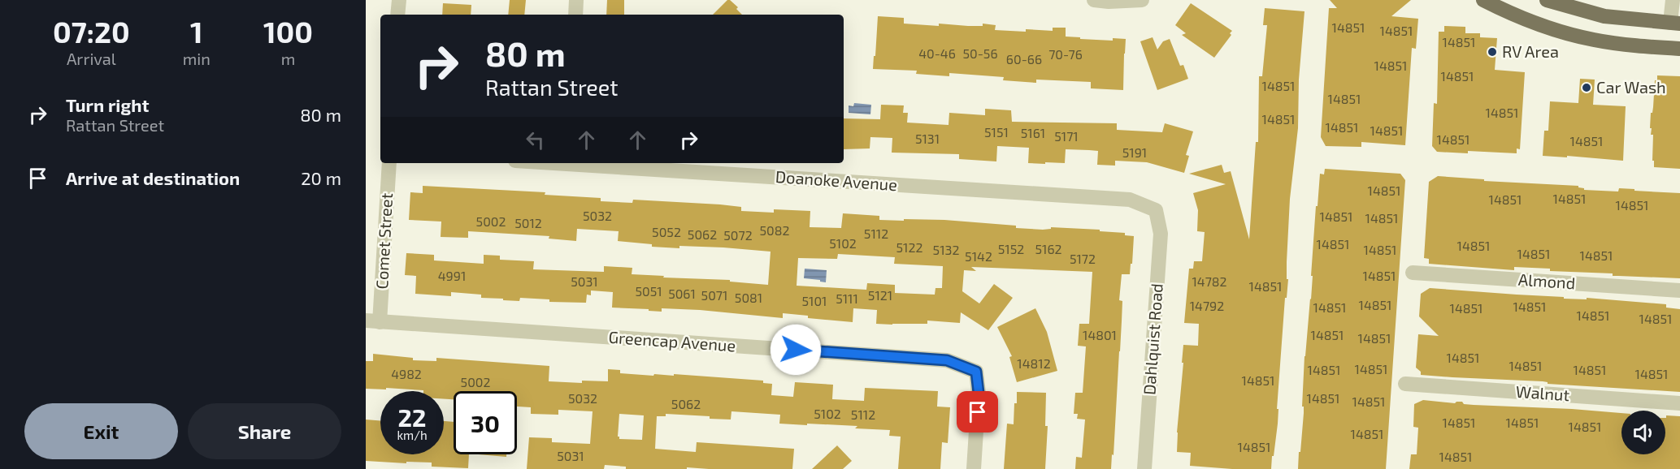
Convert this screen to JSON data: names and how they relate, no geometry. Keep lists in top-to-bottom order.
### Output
{
  "streets": {
    "street": [
      "Doanoke Avenue",
      "Comet Street",
      "Almond",
      "Dahlquist Road",
      "Greencap Avenue",
      "Walnut"
    ]
  },
  "crossings": [
    ["Doanoke Avenue", "Dahlquist Road"],
    ["Comet Street", "Greencap Avenue"]
  ],
  "places": ["RV Area", "Car Wash"],
  "house_numbers": [
    "14851",
    "14851",
    "14851",
    "40-46",
    "50-56",
    "70-76",
    "60-66",
    "14851",
    "14851",
    "14851",
    "14851",
    "14851",
    "14851",
    "14851",
    "14851",
    "5151",
    "5161",
    "5171",
    "5131",
    "14851",
    "14851",
    "5191",
    "14851",
    "14851",
    "14851",
    "14851",
    "5032",
    "14851",
    "14851",
    "5002",
    "5012",
    "5082",
    "5052",
    "5112",
    "5062",
    "5072",
    "5102",
    "14851",
    "14851",
    "5122",
    "5152",
    "5162",
    "5132",
    "14851",
    "14851",
    "14851",
    "5142",
    "5172",
    "4991",
    "14851",
    "5031",
    "14782",
    "14851",
    "5051",
    "5061",
    "5071",
    "5121",
    "5081",
    "5111",
    "5101",
    "14851",
    "14792",
    "14851",
    "14851",
    "14851",
    "14851",
    "14851",
    "14801",
    "14851",
    "14851",
    "14851",
    "14812",
    "14851",
    "14851",
    "14851",
    "14851",
    "4982",
    "14851",
    "14851",
    "5002",
    "5032",
    "14851",
    "14851",
    "5062",
    "5102",
    "5112",
    "14851",
    "14851",
    "14851",
    "14851",
    "14851",
    "5031",
    "14851"
  ],
  "page": {
    "eta": [
      "07:20",
      "Arrival",
      "1",
      "min",
      "100",
      "m"
    ],
    "turn": ["80 m", "Rattan Street"],
    "list": [
      {
        "name": "Turn right",
        "note": "Rattan Street",
        "value": "80 m"
      },
      {
        "name": "Arrive at destination",
        "value": "20 m"
      }
    ],
    "speed": "22 km/h",
    "limit": "30",
    "buttons": ["Exit", "Share"]
  }
}
